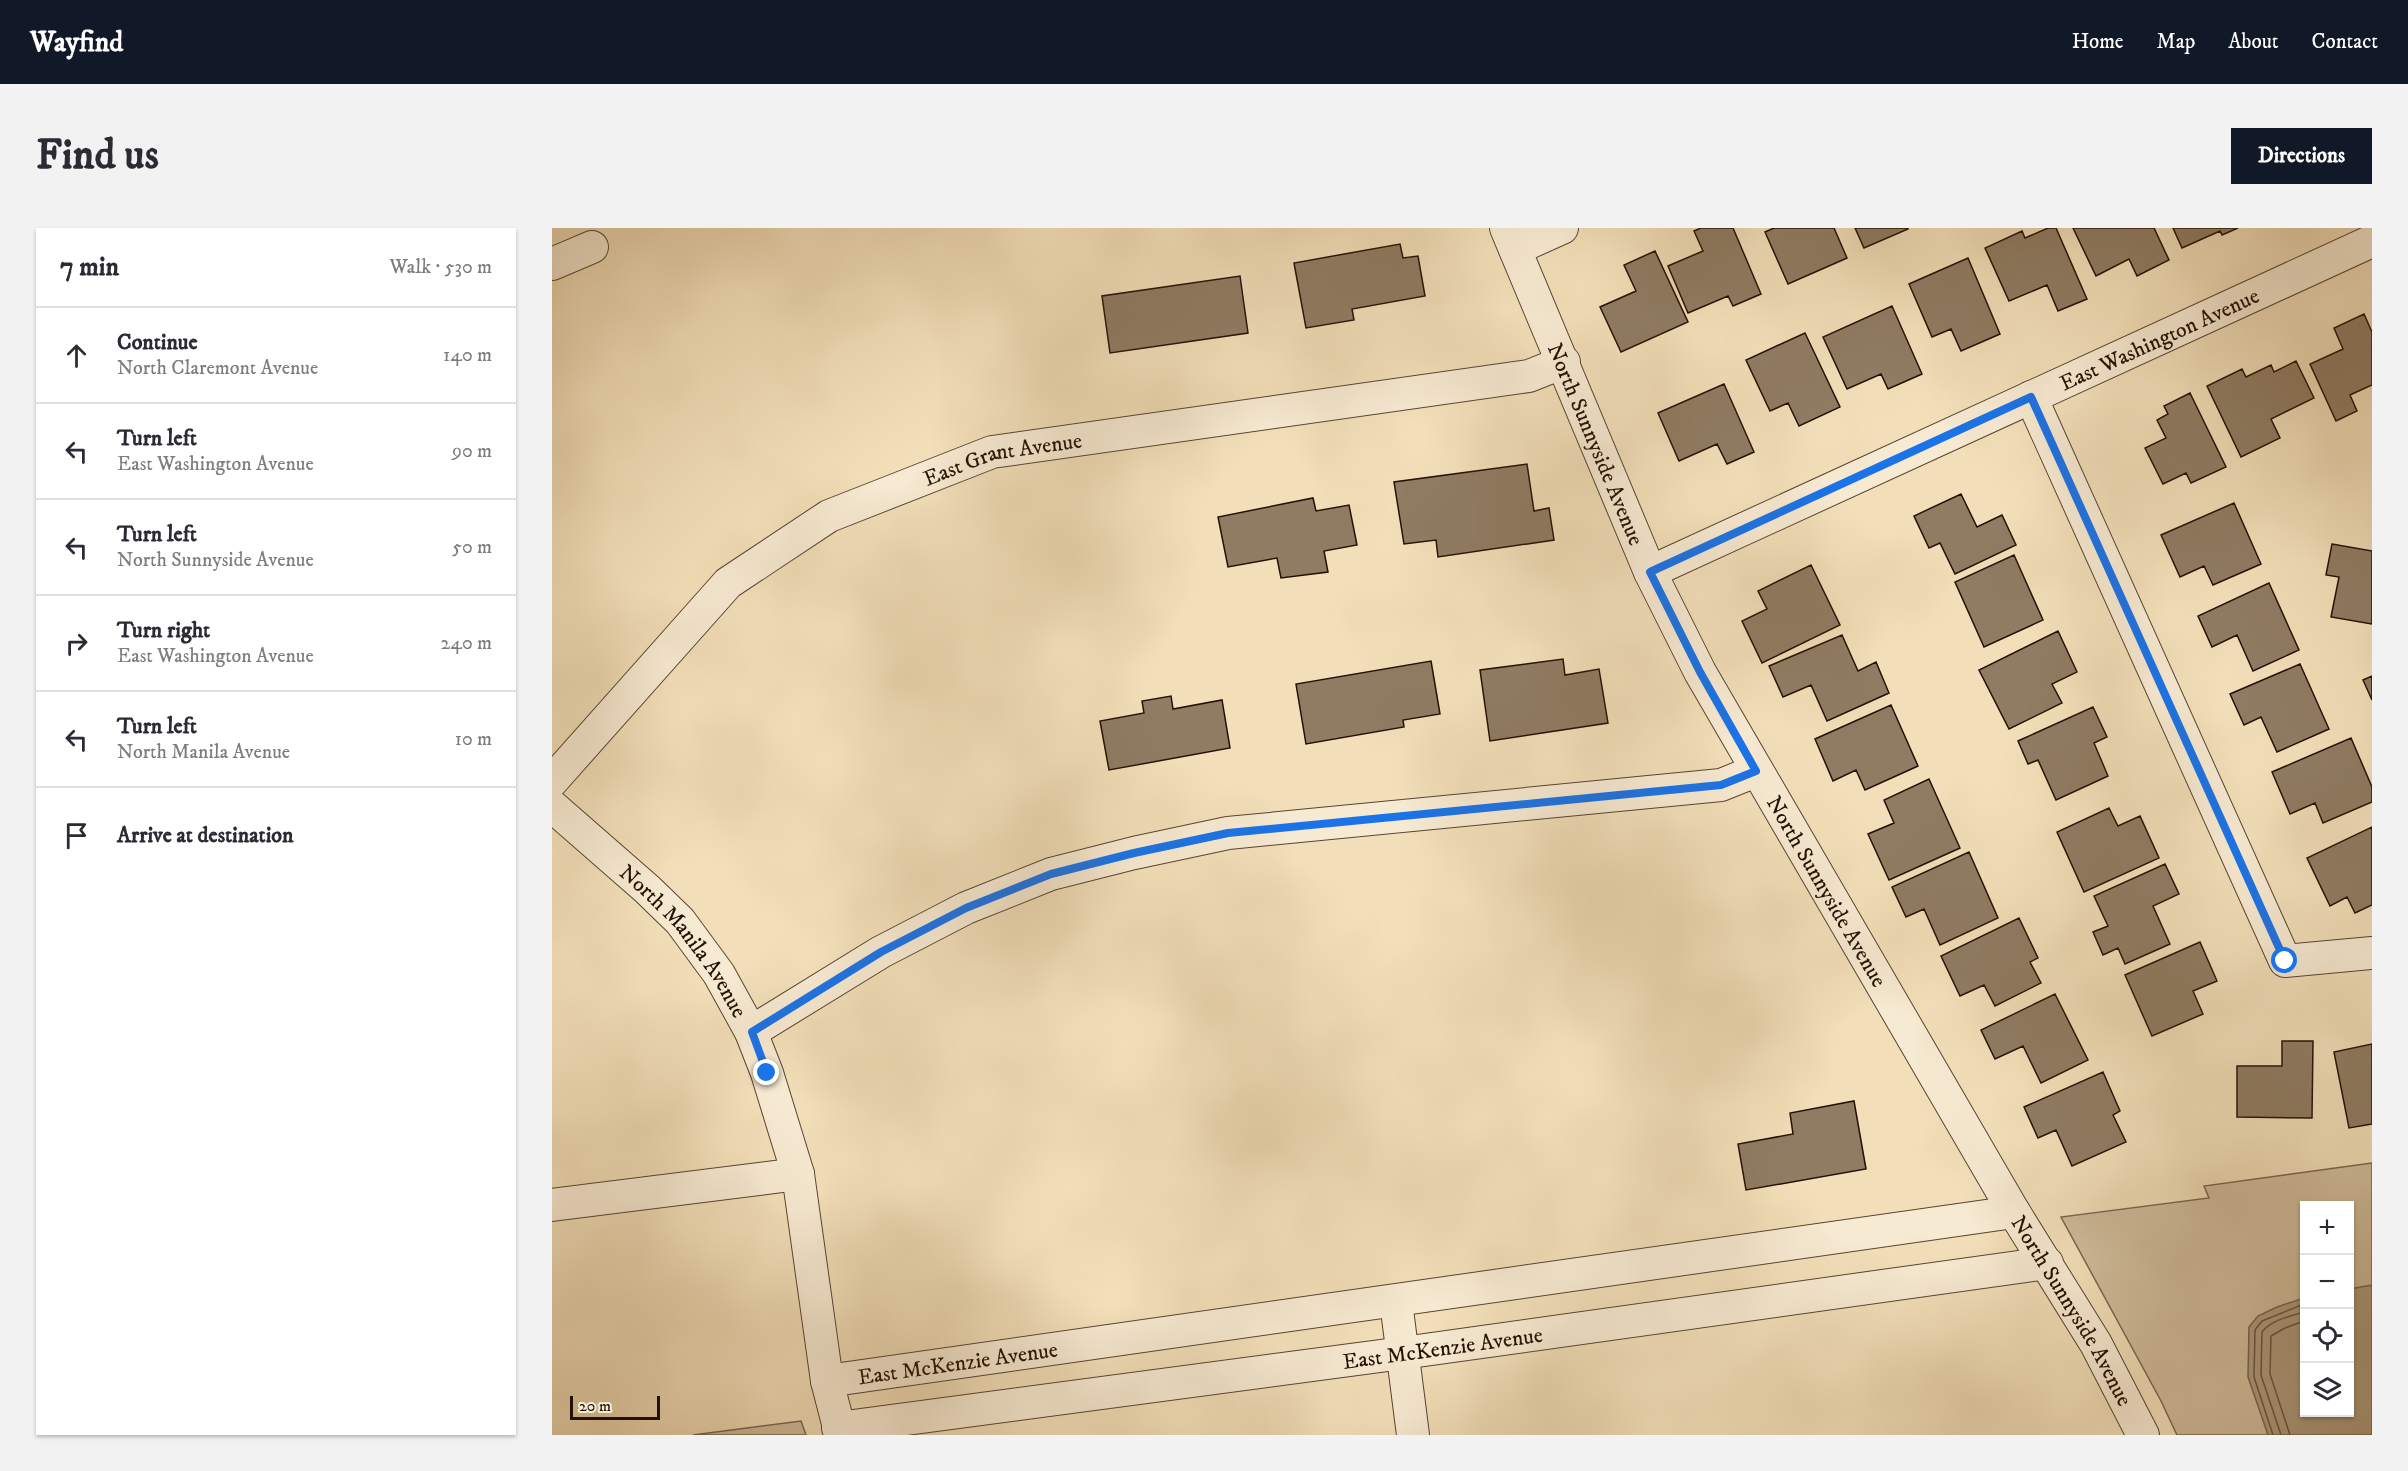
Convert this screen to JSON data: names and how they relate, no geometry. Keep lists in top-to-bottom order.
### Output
{
  "streets": {
    "street": [
      "East Washington Avenue",
      "North Sunnyside Avenue",
      "East Grant Avenue",
      "North Manila Avenue",
      "East McKenzie Avenue"
    ]
  },
  "crossings": [
    ["East Washington Avenue", "North Sunnyside Avenue"],
    ["North Sunnyside Avenue", "East Grant Avenue"],
    ["North Sunnyside Avenue", "East McKenzie Avenue"],
    ["North Manila Avenue", "East McKenzie Avenue"]
  ],
  "scale_bar": "20 m",
  "page": {
    "header": "Wayfind",
    "nav": [
      "Home",
      "Map",
      "About",
      "Contact"
    ],
    "buttons": "Directions",
    "title": "Find us",
    "heading": ["7 min", "Walk · 530 m"],
    "list": [
      ["Continue", "North Claremont Avenue", "140 m"],
      ["Turn left", "East Washington Avenue", "90 m"],
      ["Turn left", "North Sunnyside Avenue", "50 m"],
      ["Turn right", "East Washington Avenue", "240 m"],
      ["Turn left", "North Manila Avenue", "10 m"],
      "Arrive at destination"
    ],
    "map_buttons": ["+", "−"],
    "scale": "20 m"
  }
}
